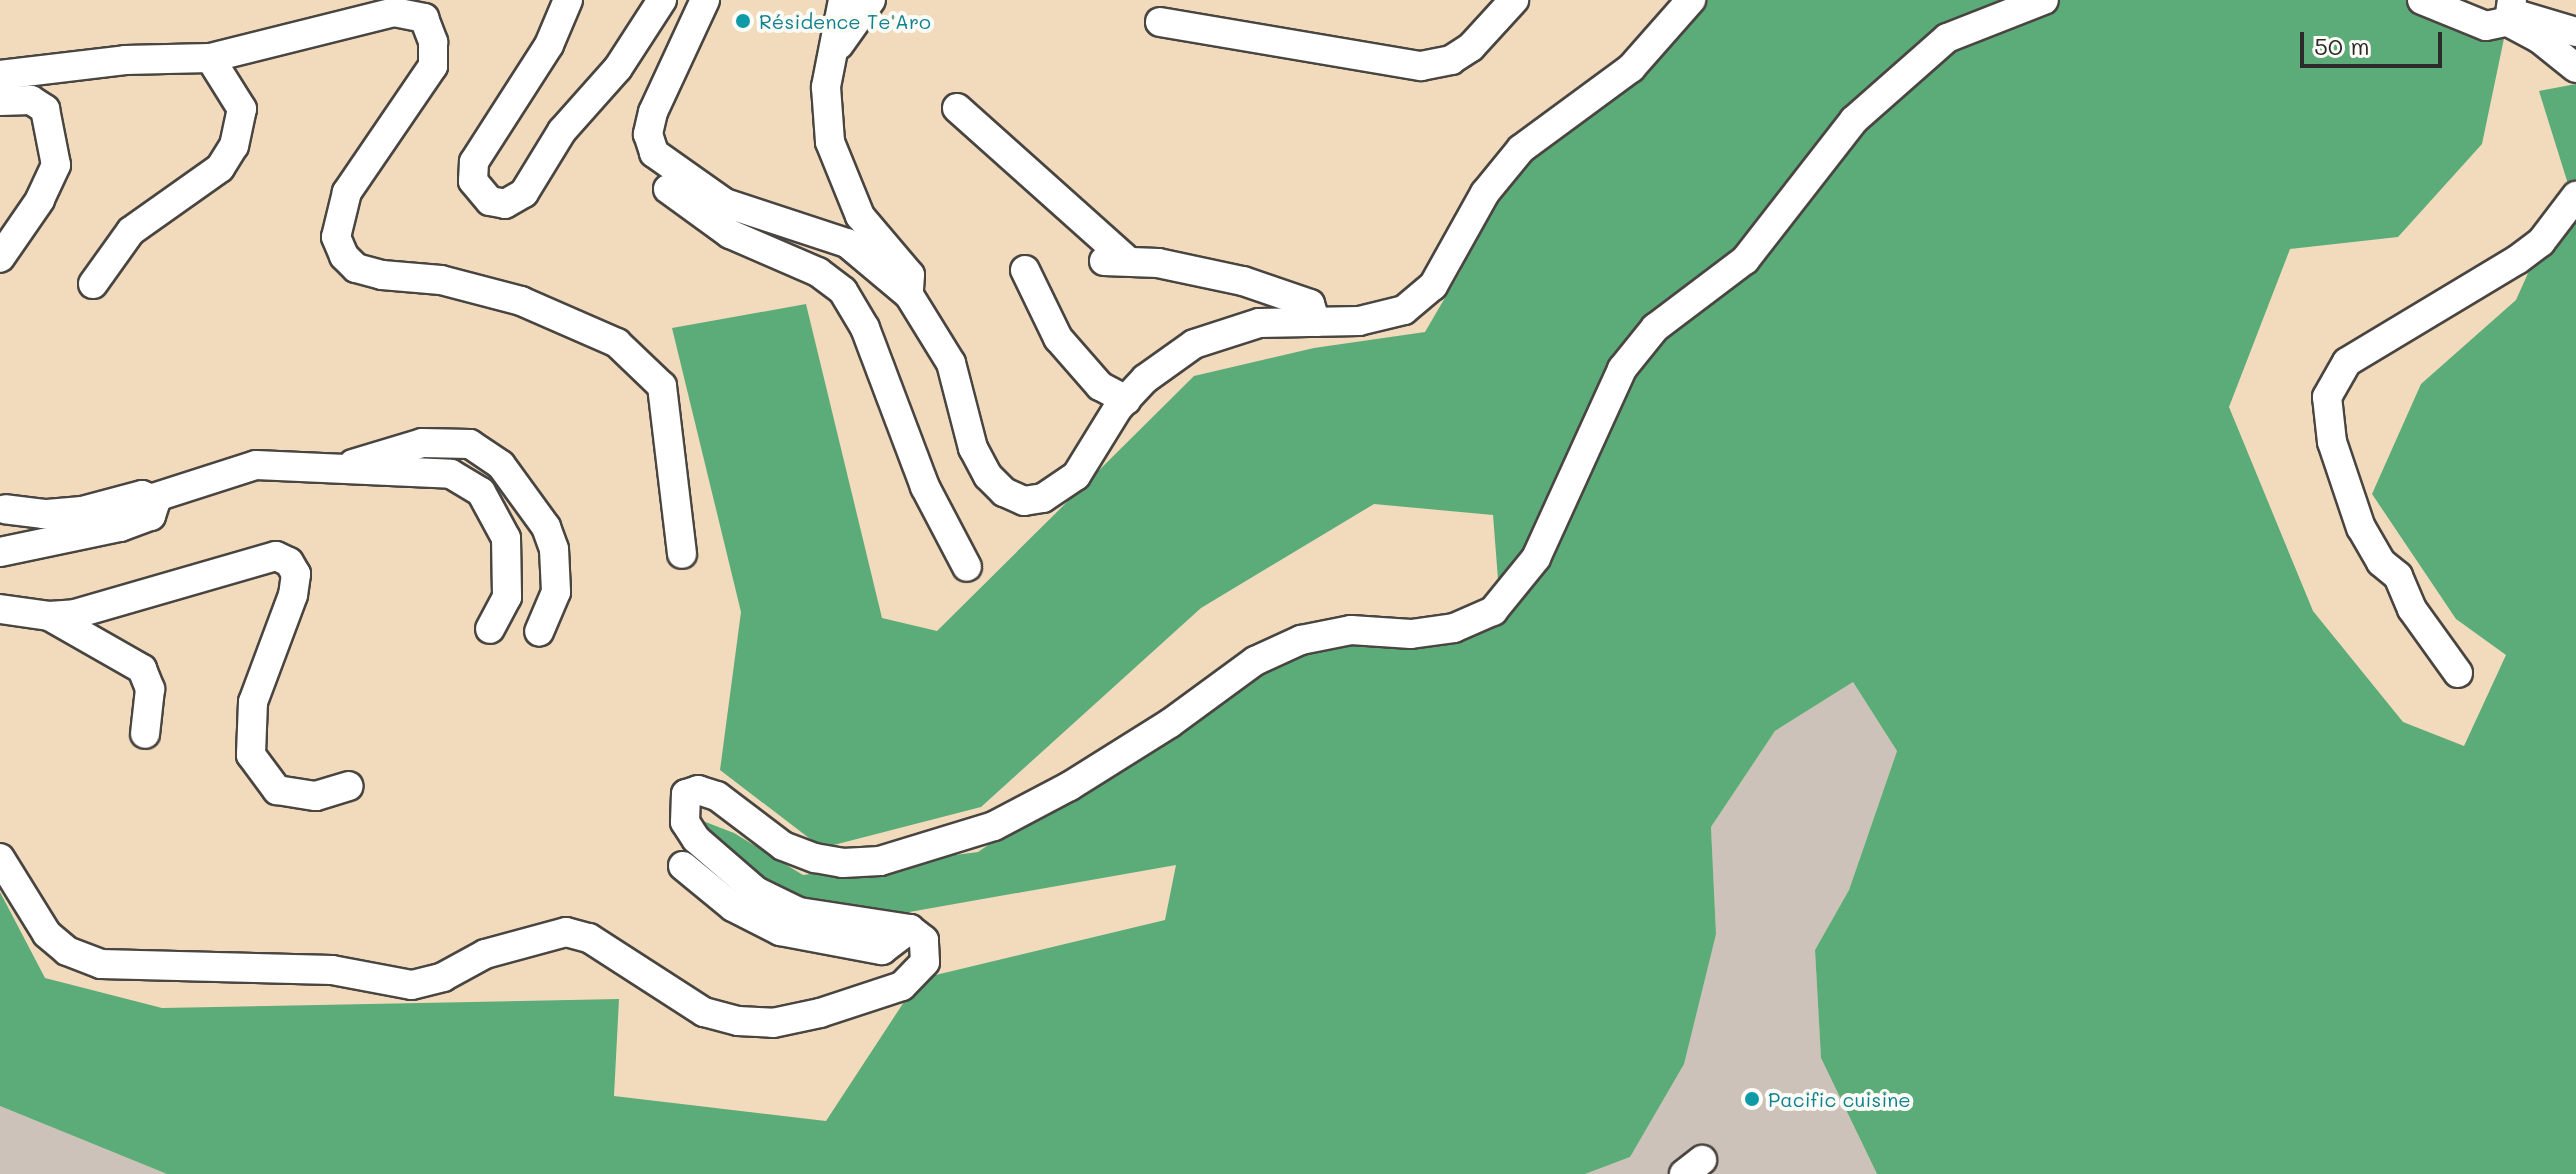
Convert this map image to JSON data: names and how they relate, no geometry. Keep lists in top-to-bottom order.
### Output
{
  "places": ["Résidence Te'Aro", "Pacific cuisine"],
  "scale_bar": "50 m"
}
